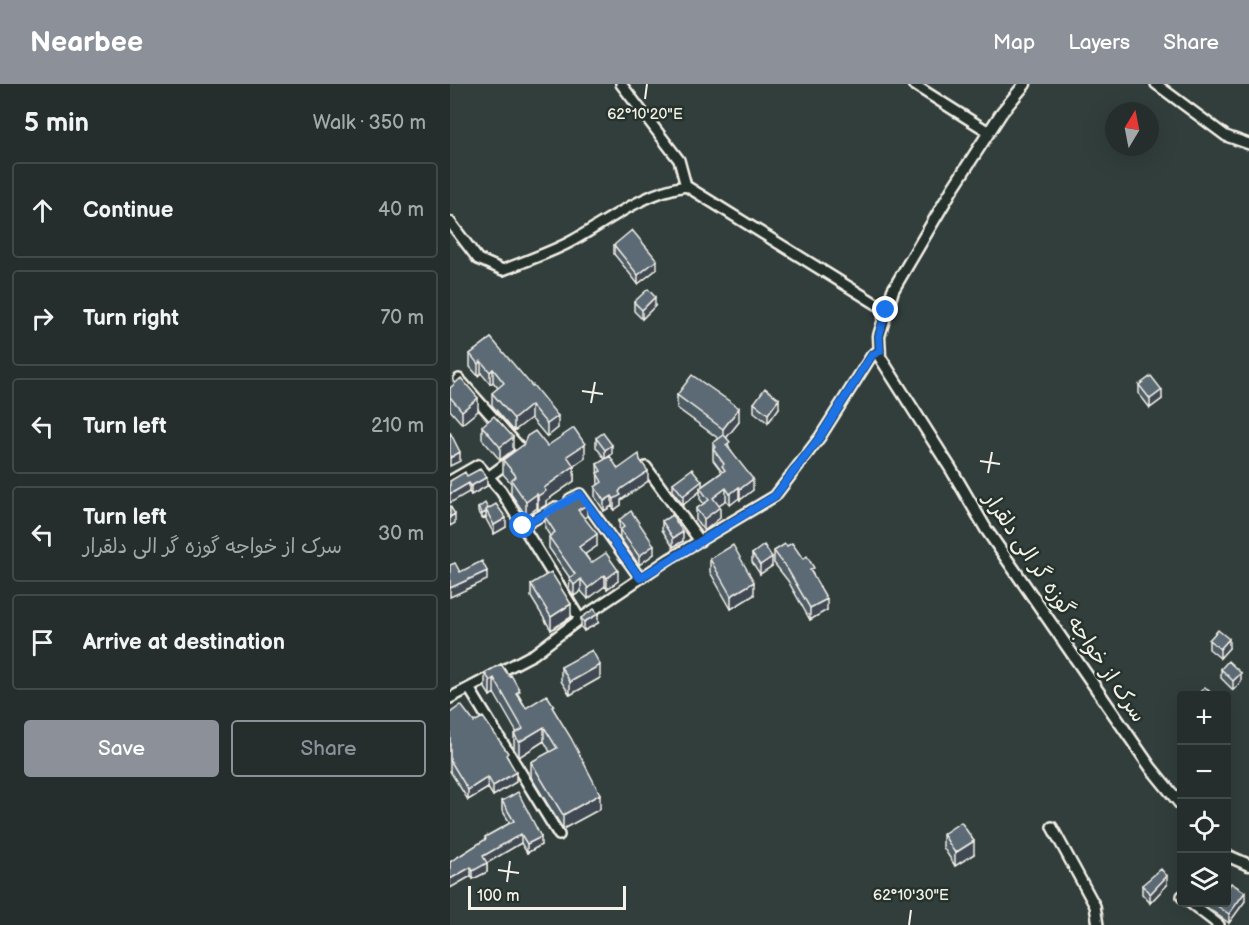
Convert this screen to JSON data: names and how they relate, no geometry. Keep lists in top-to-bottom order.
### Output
{
  "streets": {
    "street": ["سرک از خواجه گوزه گر الی دلقرار"]
  },
  "scale_bar": "100 m",
  "north": "top",
  "page": {
    "header": "Nearbee",
    "nav": ["Map", "Layers", "Share"],
    "heading": ["5 min", "Walk · 350 m"],
    "list": [
      ["Continue", "40 m"],
      ["Turn right", "70 m"],
      ["Turn left", "210 m"],
      ["Turn left", "سرک از خواجه گوزه گر الی دلقرار", "30 m"],
      "Arrive at destination"
    ],
    "map_buttons": ["+", "−"],
    "buttons": ["Save", "Share"],
    "scale": "100 m"
  },
  "coordinates": ["62°10'20\"E", "62°10'30\"E"]
}
